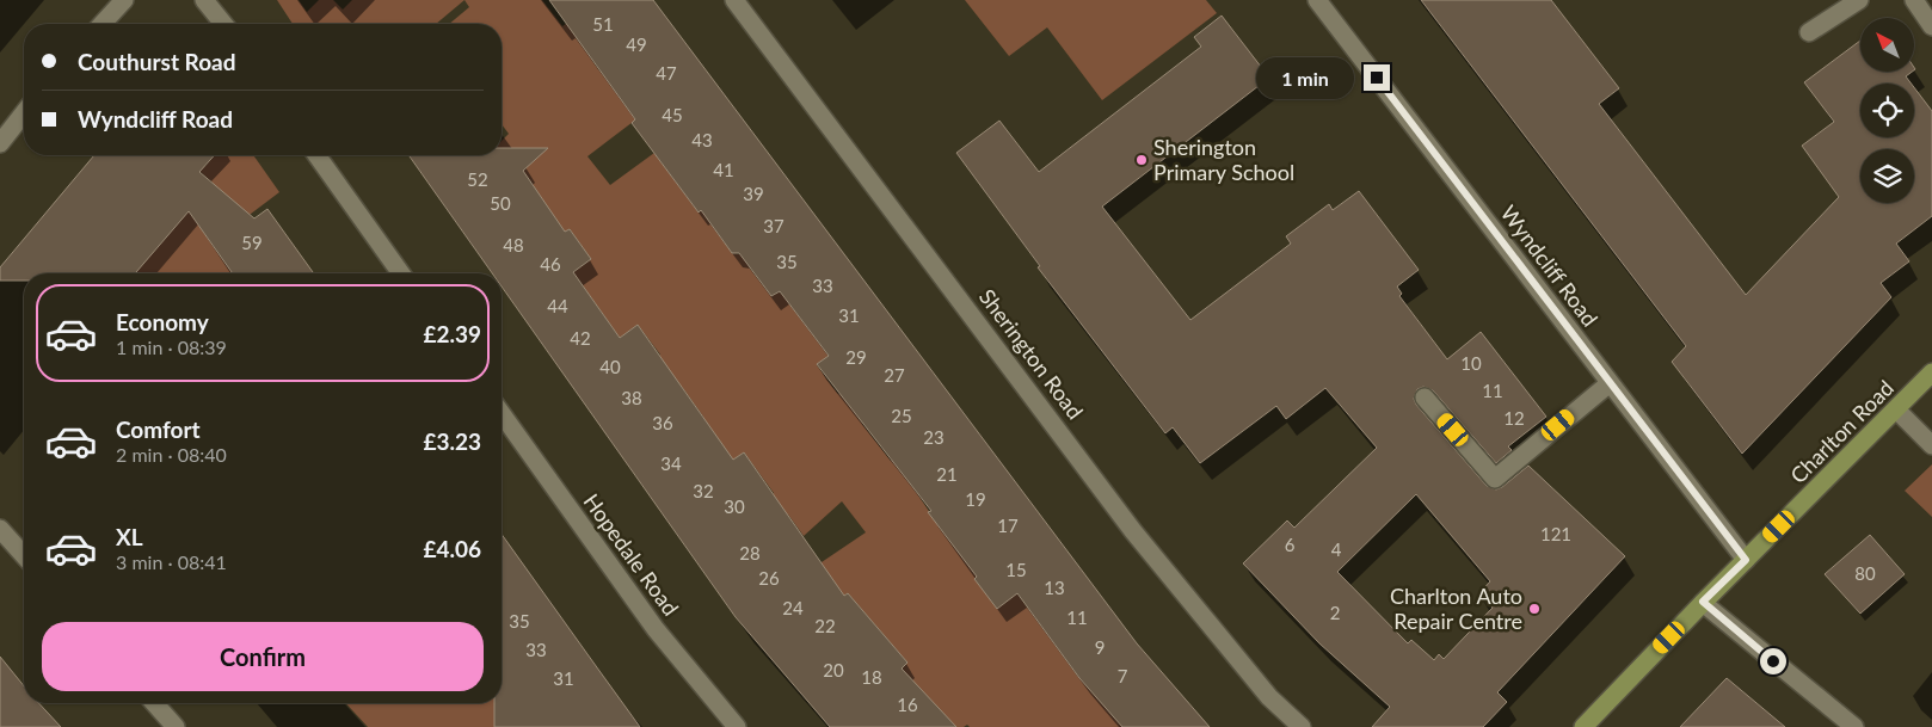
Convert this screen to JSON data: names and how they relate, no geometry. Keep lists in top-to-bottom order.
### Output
{
  "streets": {
    "main road": ["Charlton Road"],
    "street": ["Wyndcliff Road", "Sherington Road", "Hopedale Road"]
  },
  "crossings": [
    ["Wyndcliff Road", "Charlton Road"]
  ],
  "places": ["Sherington Primary School", "Charlton Auto Repair Centre"],
  "house_numbers": [
    "51",
    "49",
    "47",
    "45",
    "43",
    "41",
    "52",
    "39",
    "50",
    "37",
    "59",
    "48",
    "35",
    "46",
    "33",
    "44",
    "31",
    "42",
    "29",
    "10",
    "40",
    "27",
    "11",
    "38",
    "25",
    "12",
    "36",
    "23",
    "34",
    "21",
    "32",
    "19",
    "30",
    "17",
    "121",
    "6",
    "4",
    "28",
    "15",
    "80",
    "26",
    "13",
    "24",
    "2",
    "11",
    "35",
    "22",
    "9",
    "33",
    "20",
    "7",
    "18",
    "31",
    "16"
  ],
  "north": "top left",
  "page": {
    "banner": ["Couthurst Road", "Wyndcliff Road"],
    "bubble": "1 min",
    "list": [
      {
        "name": "Economy",
        "note": "1 min · 08:39",
        "value": "£2.39"
      },
      {
        "name": "Comfort",
        "note": "2 min · 08:40",
        "value": "£3.23"
      },
      {
        "name": "XL",
        "note": "3 min · 08:41",
        "value": "£4.06"
      }
    ],
    "buttons": "Confirm"
  }
}
